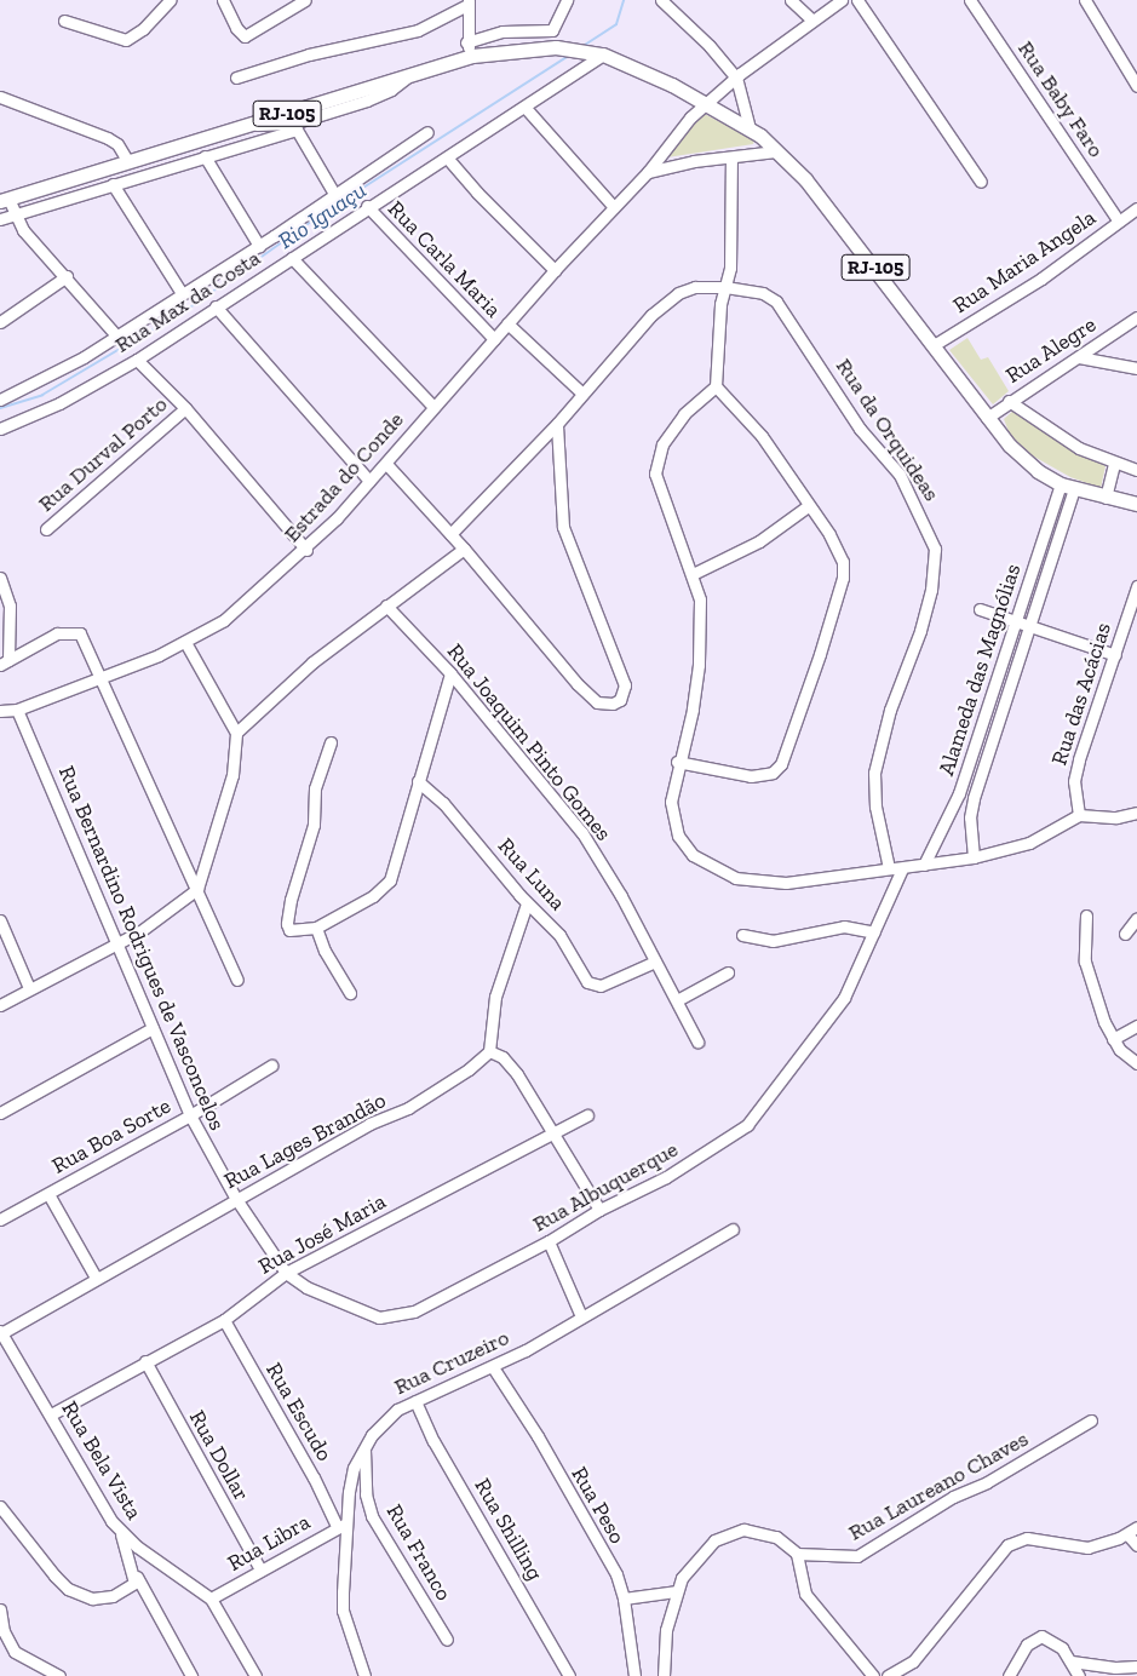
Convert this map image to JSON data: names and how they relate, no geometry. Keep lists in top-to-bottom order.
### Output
{
  "streets": {
    "main road": ["RJ-105"],
    "street": [
      "Rua Baby Faro",
      "Rua Carla Maria",
      "Rua Maria Angela",
      "Rua Max da Costa",
      "Rua Alegre",
      "Rua da Orquideas",
      "Rua Durval Porto",
      "Estrada do Conde",
      "Alameda das Magnólias",
      "Rua das Acácias",
      "Rua Joaquim Pinto Gomes",
      "Rua Luna",
      "Rua Bernardino Rodrigues de Vasconcelos",
      "Rua Boa Sorte",
      "Rua Lages Brandão",
      "Rua Albuquerque",
      "Rua José Maria",
      "Rua Cruzeiro",
      "Rua Escudo",
      "Rua Dollar",
      "Rua Bela Vista",
      "Rua Laureano Chaves",
      "Rua Peso",
      "Rua Shilling",
      "Rua Libra",
      "Rua Franco"
    ]
  },
  "crossings": [
    ["Rua Baby Faro", "Rua Maria Angela"],
    ["RJ-105", "Rua Maria Angela"],
    ["RJ-105", "Rua Max da Costa"],
    ["RJ-105", "Rua Alegre"],
    ["RJ-105", "Estrada do Conde"],
    ["RJ-105", "Alameda das Magnólias"],
    ["Rua Carla Maria", "Rua Max da Costa"],
    ["Rua Carla Maria", "Estrada do Conde"],
    ["Estrada do Conde", "Rua Bernardino Rodrigues de Vasconcelos"],
    ["Rua Joaquim Pinto Gomes", "Rua Luna"],
    ["Rua Bernardino Rodrigues de Vasconcelos", "Rua Boa Sorte"],
    ["Rua Bernardino Rodrigues de Vasconcelos", "Rua Lages Brandão"],
    ["Rua Bernardino Rodrigues de Vasconcelos", "Rua Albuquerque"],
    ["Rua Lages Brandão", "Rua Albuquerque"],
    ["Rua Lages Brandão", "Rua Bela Vista"],
    ["Rua Albuquerque", "Rua José Maria"],
    ["Rua José Maria", "Rua Escudo"],
    ["Rua José Maria", "Rua Dollar"],
    ["Rua José Maria", "Rua Bela Vista"],
    ["Rua Cruzeiro", "Rua Escudo"],
    ["Rua Cruzeiro", "Rua Peso"],
    ["Rua Cruzeiro", "Rua Shilling"],
    ["Rua Cruzeiro", "Rua Libra"],
    ["Rua Cruzeiro", "Rua Franco"],
    ["Rua Escudo", "Rua Libra"],
    ["Rua Dollar", "Rua Libra"],
    ["Rua Bela Vista", "Rua Libra"]
  ],
  "water": ["Rio Iguaçu"]
}
